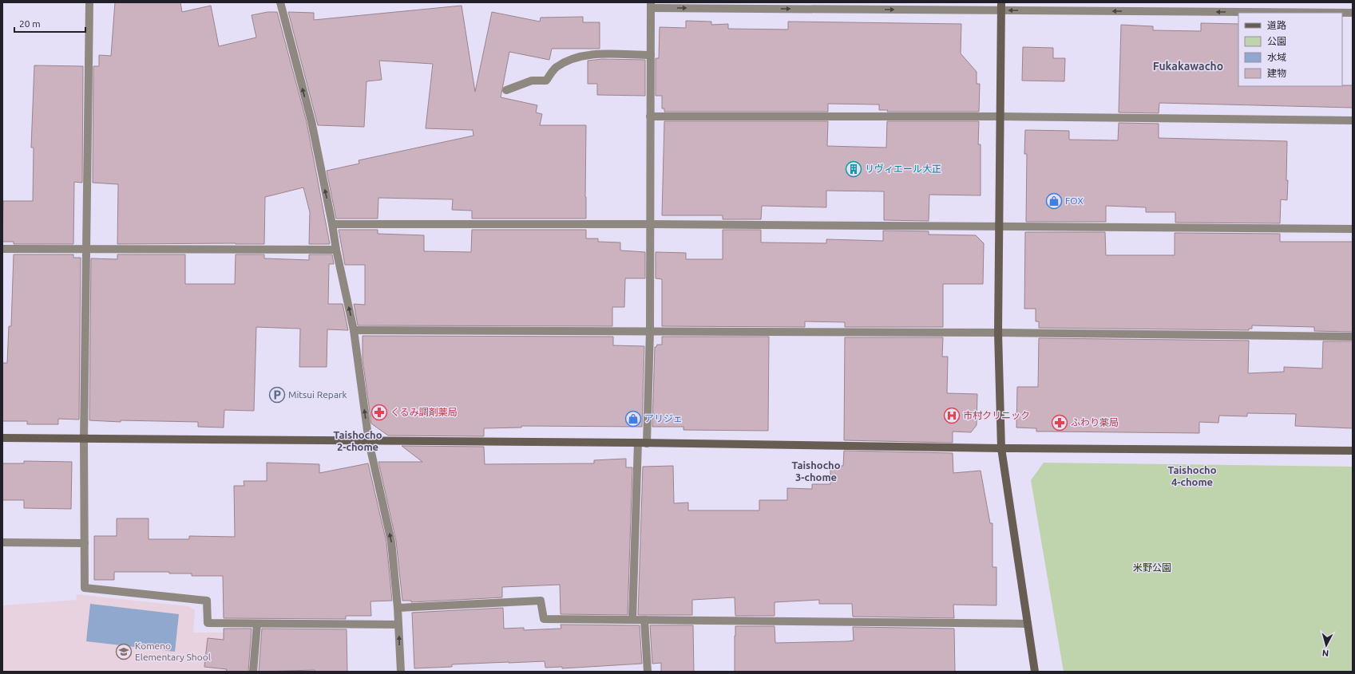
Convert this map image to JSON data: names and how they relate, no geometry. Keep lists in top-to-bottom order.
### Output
{
  "districts": [
    "Fukakawacho",
    "Taishocho 2-chome",
    "Taishocho 3-chome",
    "Taishocho 4-chome"
  ],
  "parks": ["米野公園"],
  "places": {
    "building": ["リヴィエール大正"],
    "shop": ["FOX", "アリジェ"],
    "parking": ["Mitsui Repark"],
    "pharmacy": ["くるみ調剤薬局", "ふわり薬局"],
    "hospital": ["市村クリニック"],
    "school or university": ["Komeno Elementary Shool"]
  },
  "legend": [
    "道路",
    "公園",
    "水域",
    "建物"
  ],
  "scale_bar": "20 m",
  "north": "bottom"
}
